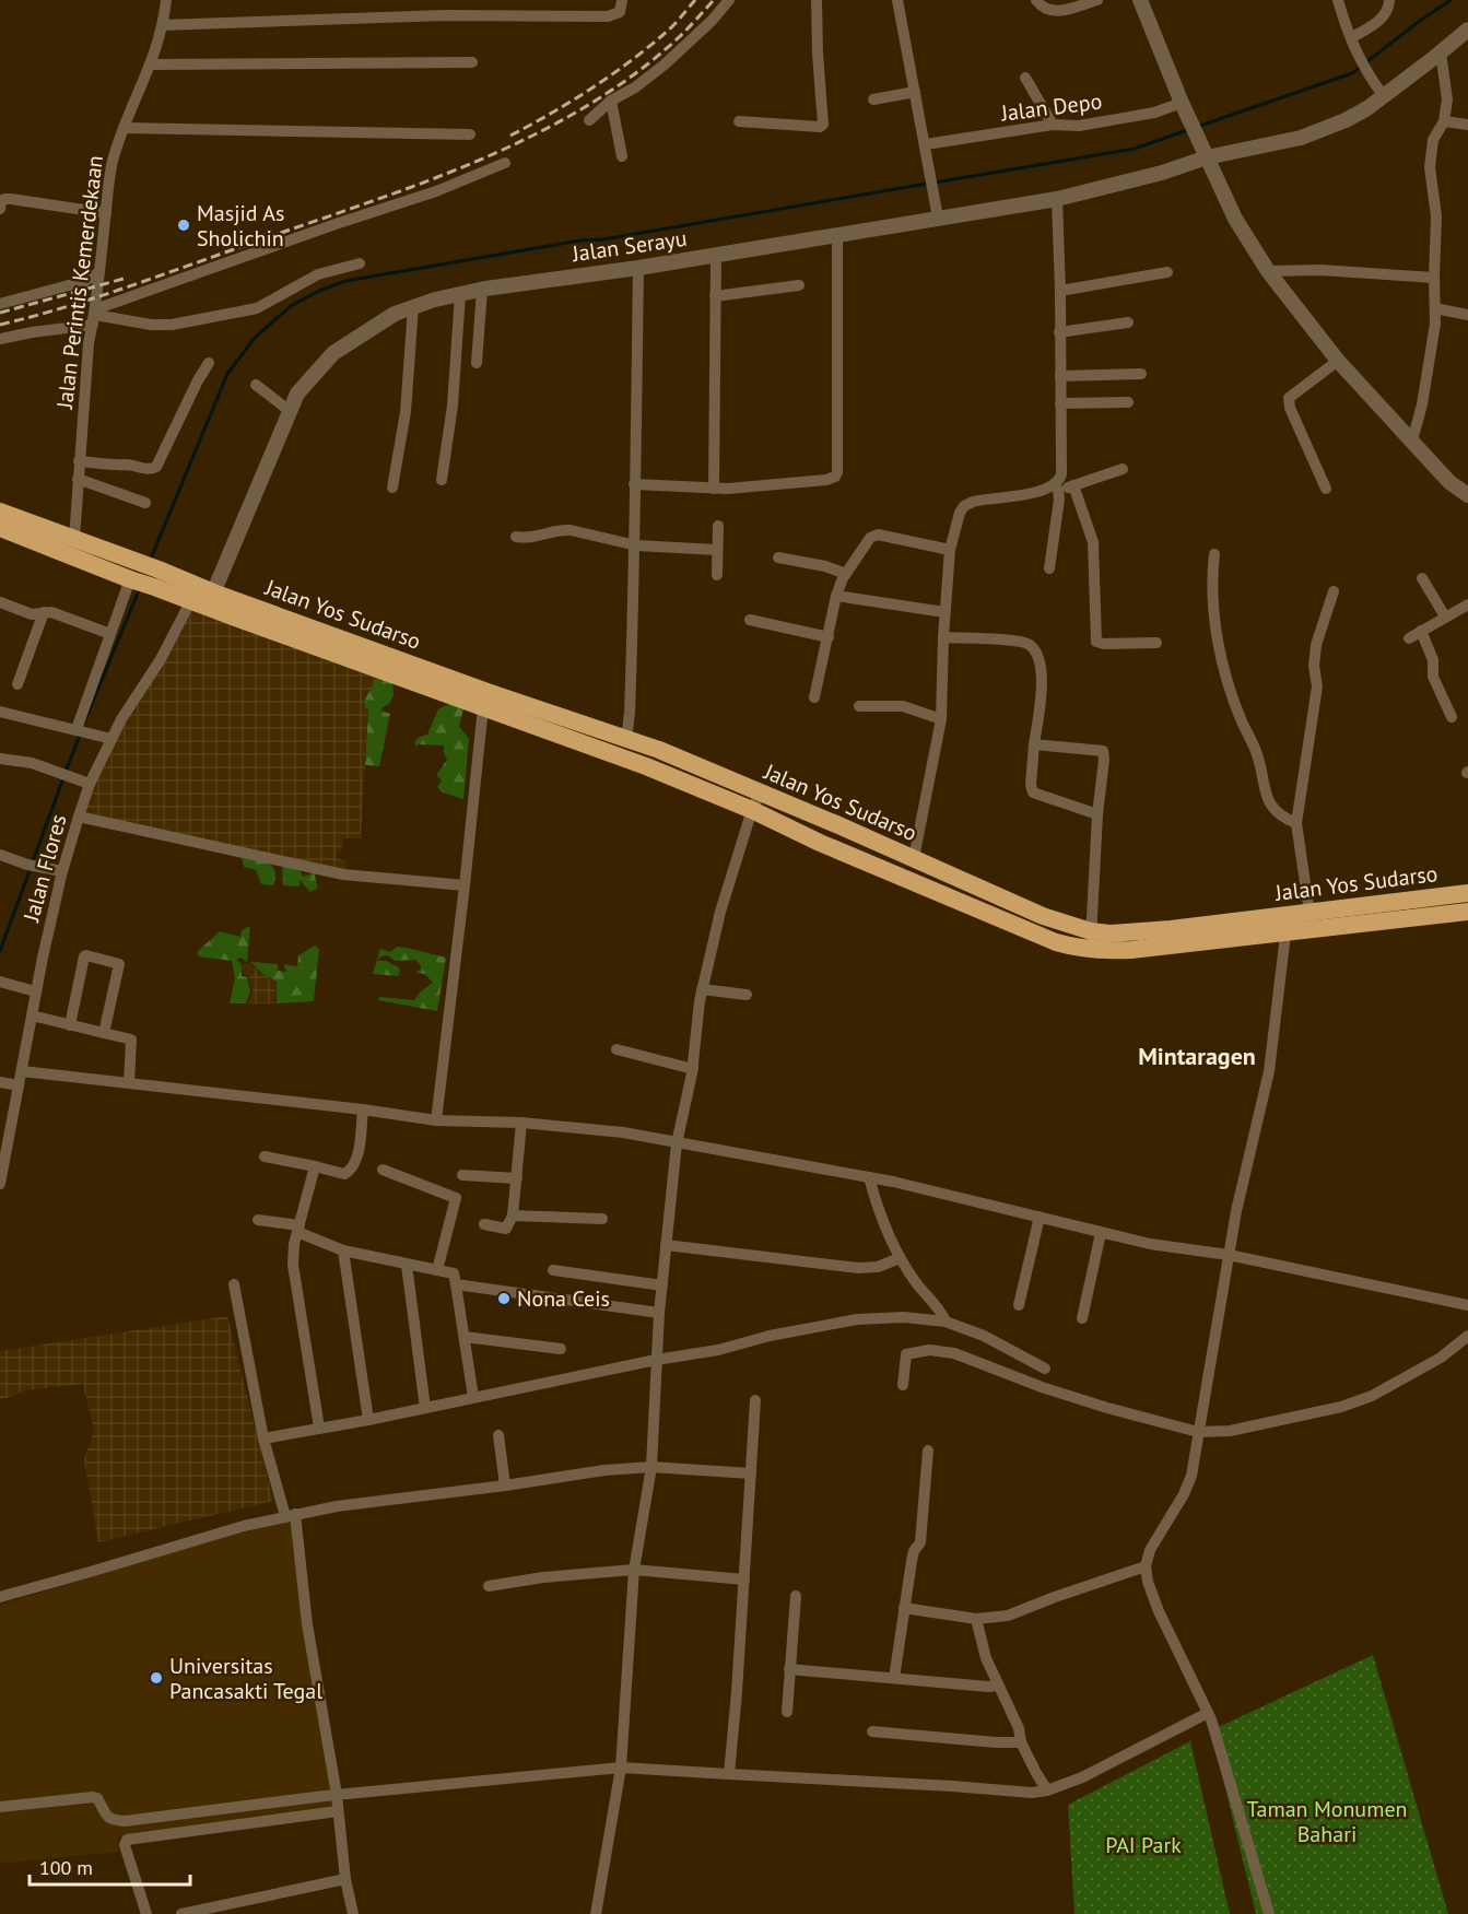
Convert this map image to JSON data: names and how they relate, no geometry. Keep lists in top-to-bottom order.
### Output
{
  "streets": {
    "highway": ["Jalan Yos Sudarso"],
    "street": [
      "Jalan Depo",
      "Jalan Serayu",
      "Jalan Perintis Kemerdekaan",
      "Jalan Flores"
    ]
  },
  "crossings": [
    ["Jalan Serayu", "Jalan Yos Sudarso"],
    ["Jalan Serayu", "Jalan Flores"],
    ["Jalan Yos Sudarso", "Jalan Flores"]
  ],
  "districts": ["Mintaragen"],
  "parks": ["Taman Monumen Bahari", "PAI Park"],
  "places": ["Masjid As Sholichin", "Nona Ceis", "Universitas Pancasakti Tegal"],
  "scale_bar": "100 m"
}
